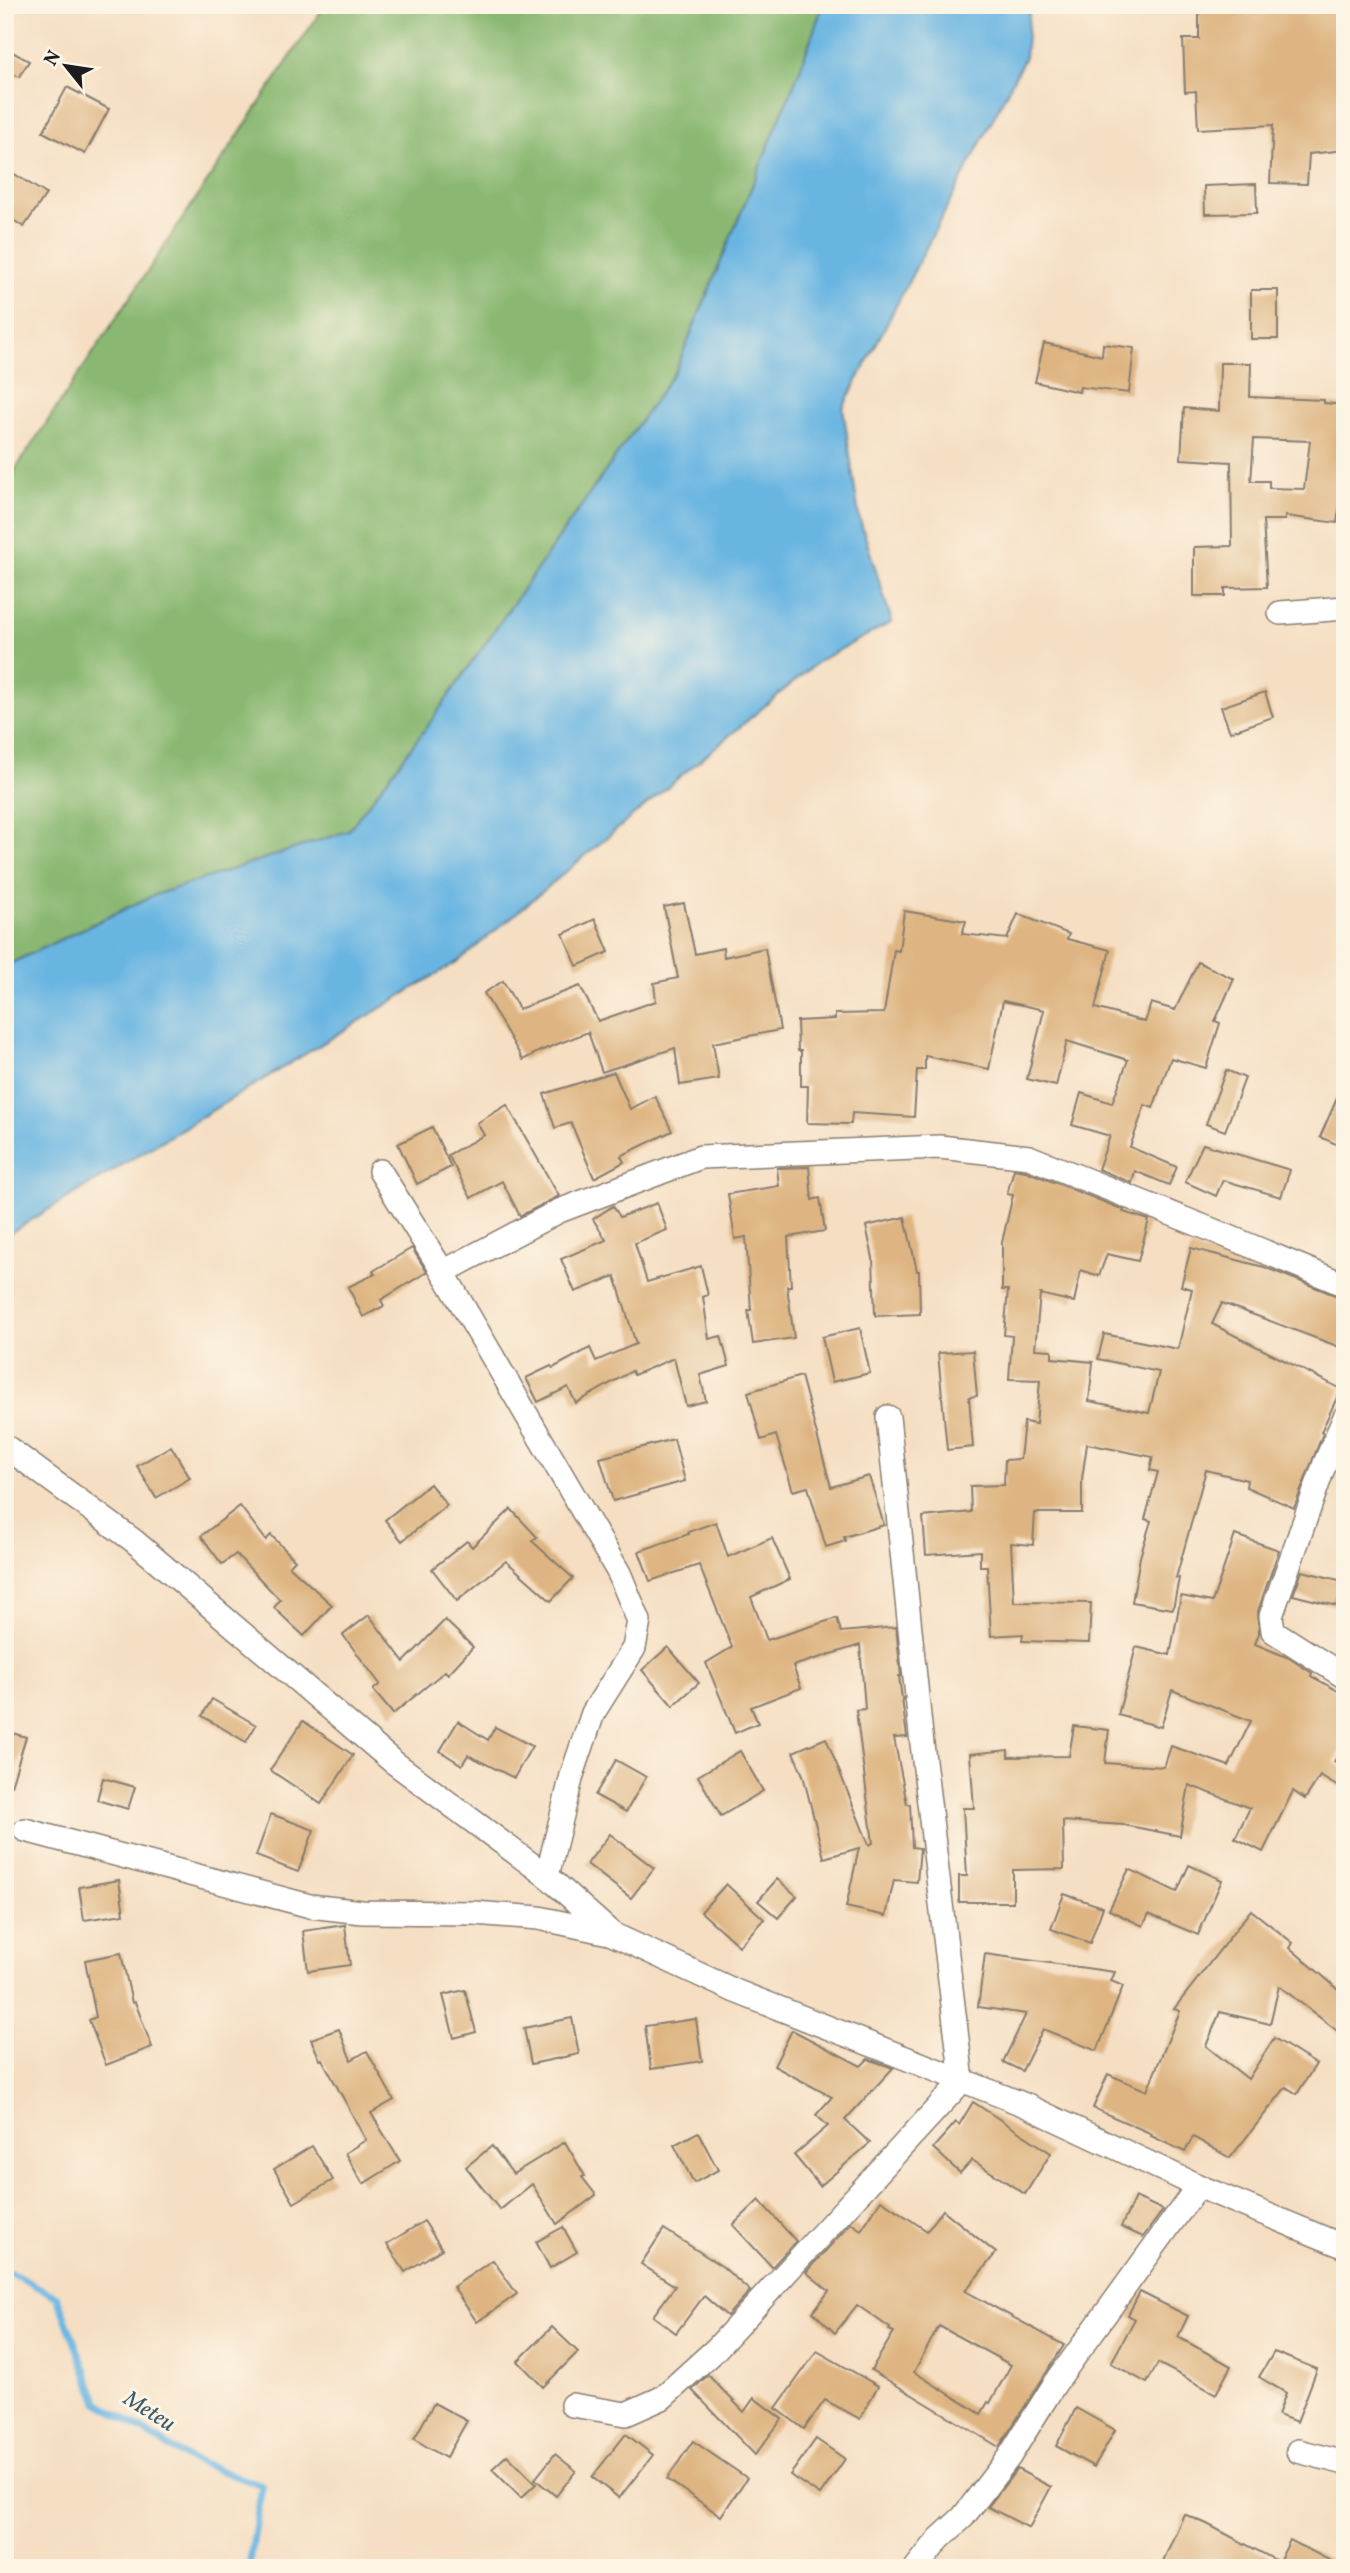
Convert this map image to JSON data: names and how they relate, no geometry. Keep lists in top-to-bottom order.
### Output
{
  "water": ["Meteu"],
  "north": "top left"
}
